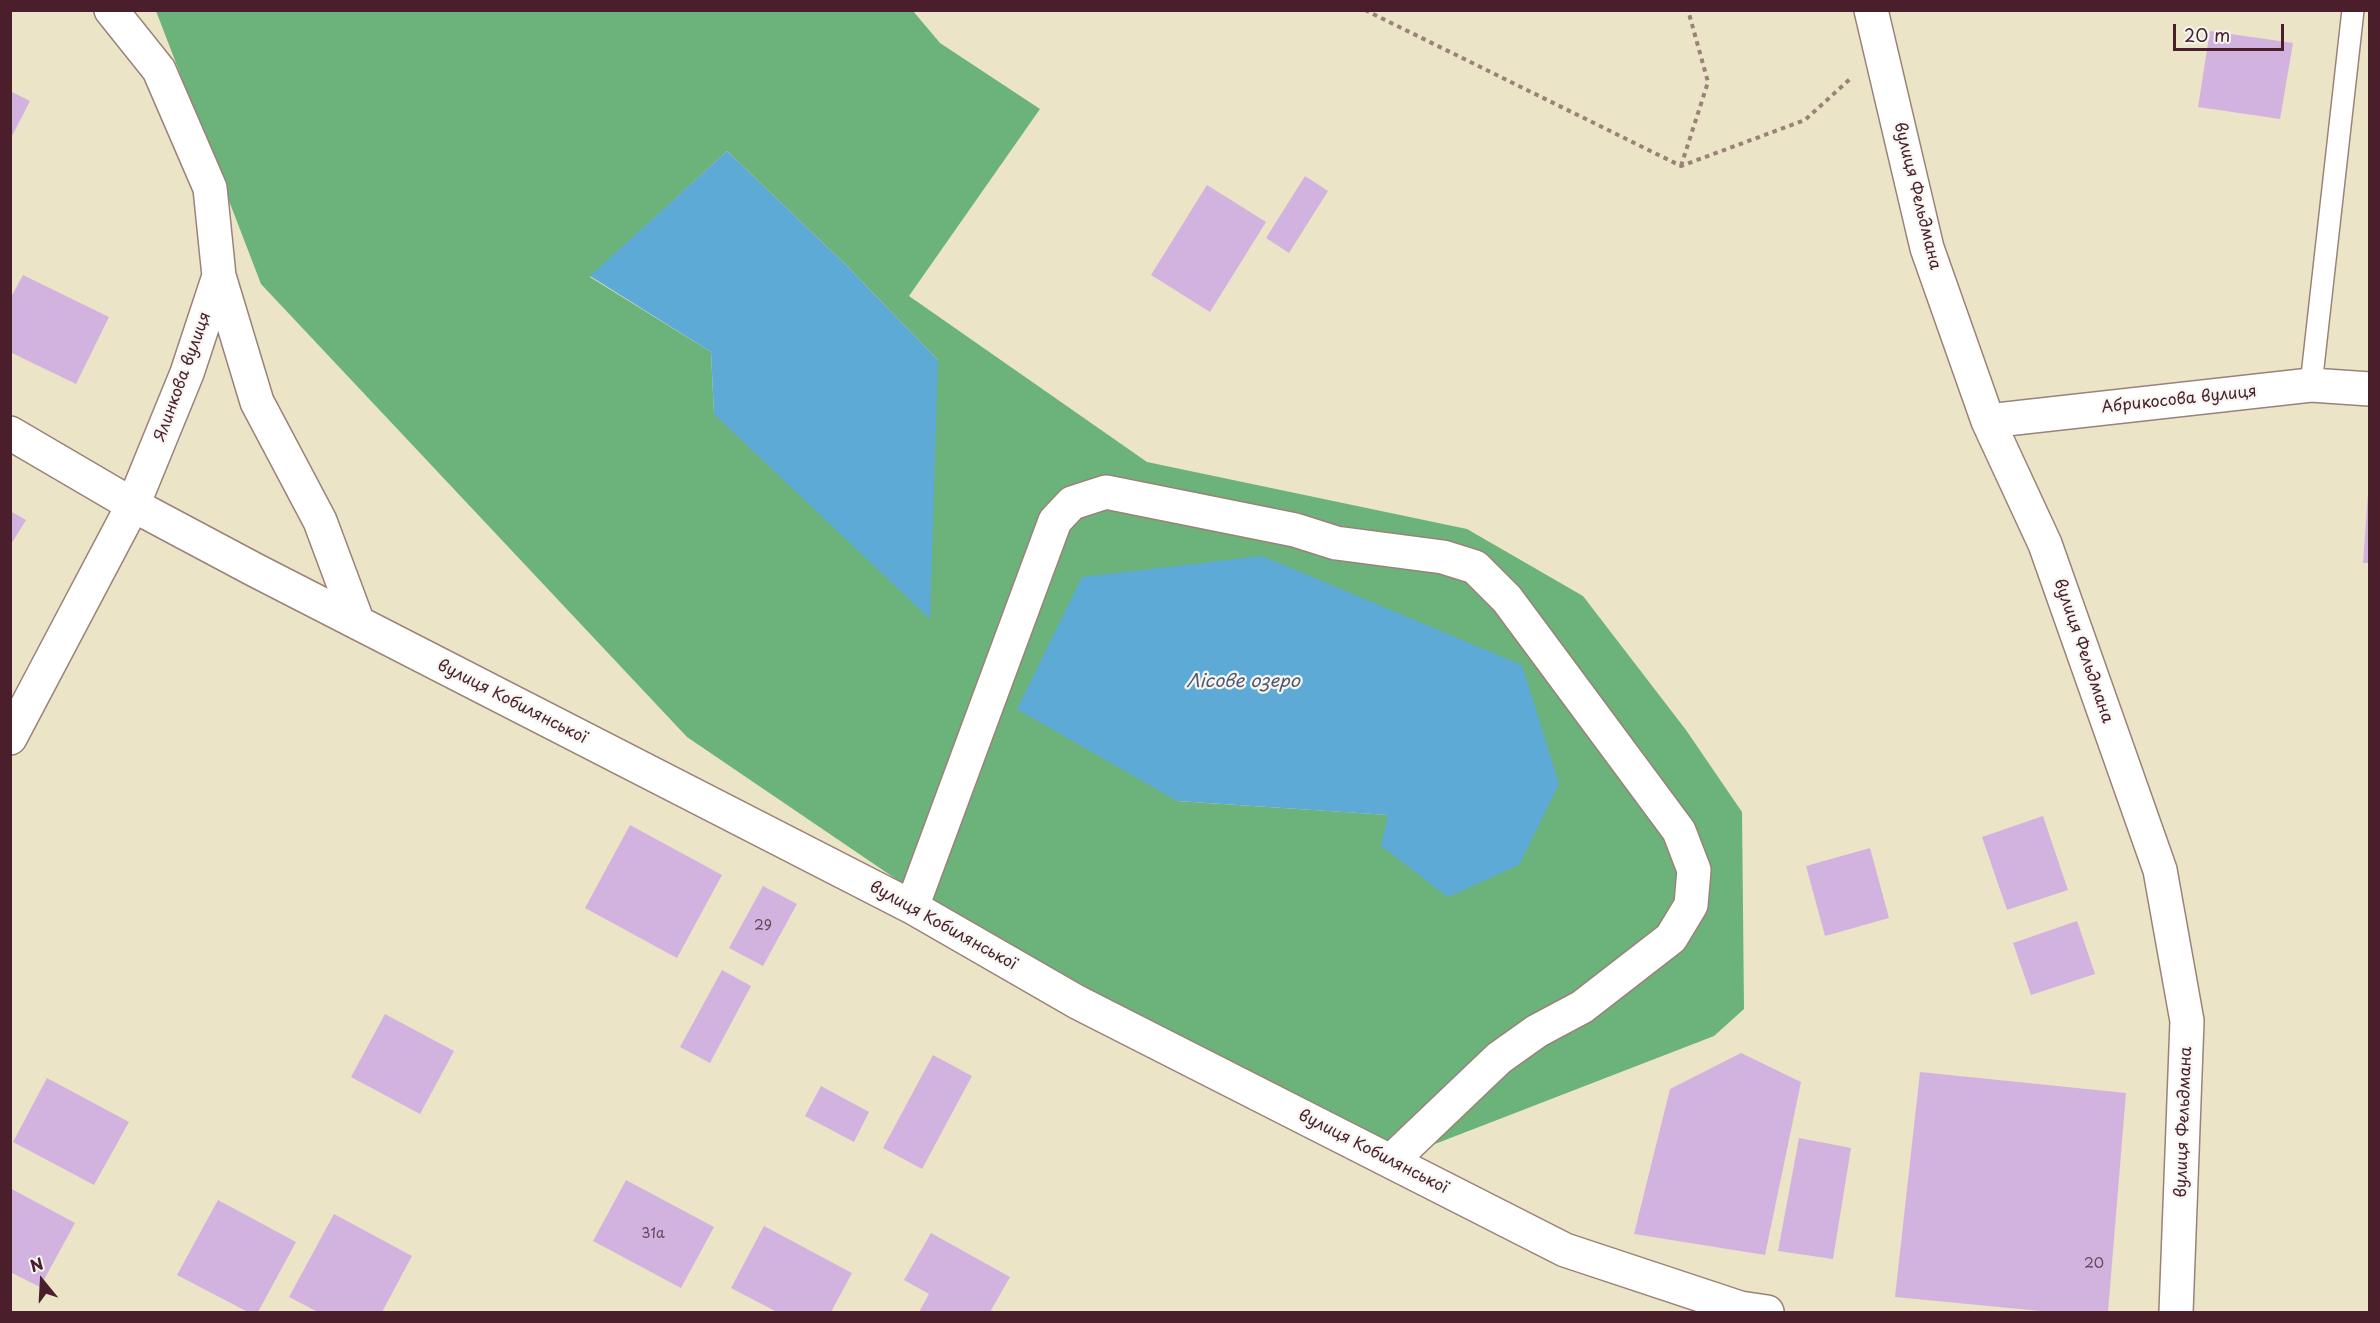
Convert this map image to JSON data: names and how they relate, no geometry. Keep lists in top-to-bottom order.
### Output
{
  "streets": {
    "street": [
      "вулиця Фельдмана",
      "Ялинкова вулиця",
      "Абрикосова вулиця",
      "вулиця Кобилянської"
    ]
  },
  "crossings": [
    ["вулиця Фельдмана", "Абрикосова вулиця"],
    ["Ялинкова вулиця", "вулиця Кобилянської"]
  ],
  "water": ["Лісове озеро"],
  "house_numbers": ["29", "31а", "20"],
  "scale_bar": "20 m",
  "north": "top"
}
